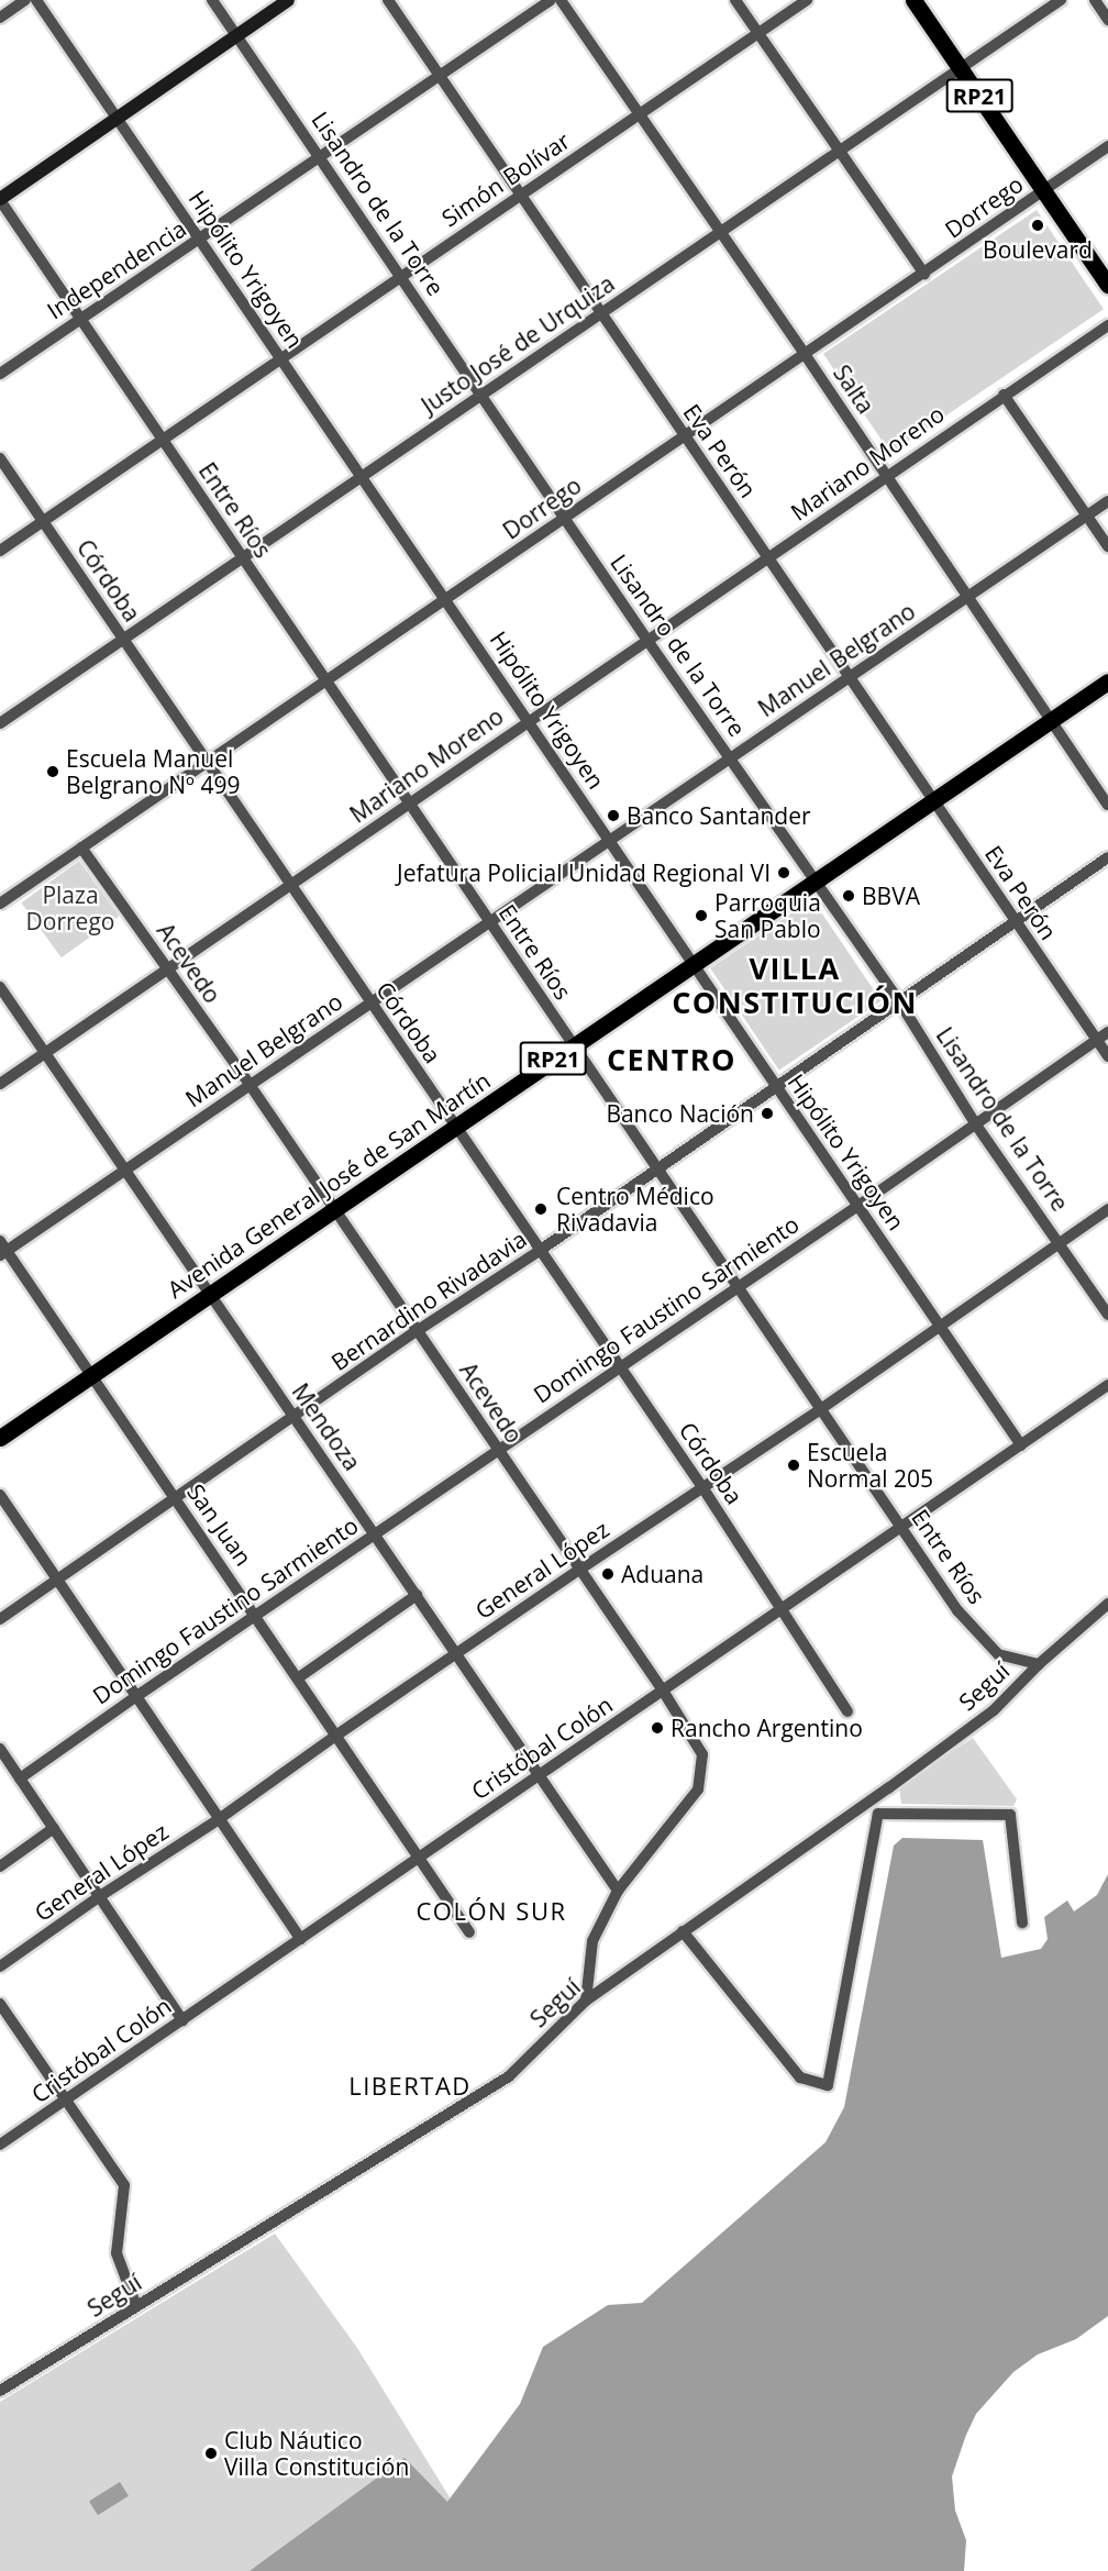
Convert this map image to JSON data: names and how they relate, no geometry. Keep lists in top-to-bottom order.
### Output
{
  "streets": {
    "main road": ["RP21", "Avenida General José de San Martín"],
    "street": [
      "Simón Bolívar",
      "Lisandro de la Torre",
      "Dorrego",
      "Independencia",
      "Hipólito Yrigoyen",
      "Justo José de Urquiza",
      "Salta",
      "Eva Perón",
      "Mariano Moreno",
      "Entre Ríos",
      "Córdoba",
      "Manuel Belgrano",
      "Acevedo",
      "Bernardino Rivadavia",
      "Domingo Faustino Sarmiento",
      "Mendoza",
      "San Juan",
      "General López",
      "Seguí",
      "Cristóbal Colón"
    ]
  },
  "crossings": [
    ["RP21", "Dorrego"],
    ["RP21", "Justo José de Urquiza"],
    ["Simón Bolívar", "Lisandro de la Torre"],
    ["Simón Bolívar", "Hipólito Yrigoyen"],
    ["Simón Bolívar", "Salta"],
    ["Simón Bolívar", "Eva Perón"],
    ["Simón Bolívar", "Entre Ríos"],
    ["Simón Bolívar", "Córdoba"],
    ["Lisandro de la Torre", "Dorrego"],
    ["Lisandro de la Torre", "Independencia"],
    ["Lisandro de la Torre", "Justo José de Urquiza"],
    ["Lisandro de la Torre", "Mariano Moreno"],
    ["Lisandro de la Torre", "Manuel Belgrano"],
    ["Lisandro de la Torre", "Avenida General José de San Martín"],
    ["Lisandro de la Torre", "Bernardino Rivadavia"],
    ["Lisandro de la Torre", "Domingo Faustino Sarmiento"],
    ["Lisandro de la Torre", "General López"],
    ["Dorrego", "Hipólito Yrigoyen"],
    ["Dorrego", "Salta"],
    ["Dorrego", "Eva Perón"],
    ["Dorrego", "Entre Ríos"],
    ["Dorrego", "Córdoba"],
    ["Dorrego", "Acevedo"],
    ["Independencia", "Hipólito Yrigoyen"],
    ["Independencia", "Eva Perón"],
    ["Independencia", "Entre Ríos"],
    ["Hipólito Yrigoyen", "Justo José de Urquiza"],
    ["Hipólito Yrigoyen", "Mariano Moreno"],
    ["Hipólito Yrigoyen", "Manuel Belgrano"],
    ["Hipólito Yrigoyen", "Avenida General José de San Martín"],
    ["Hipólito Yrigoyen", "Bernardino Rivadavia"],
    ["Hipólito Yrigoyen", "Domingo Faustino Sarmiento"],
    ["Hipólito Yrigoyen", "General López"],
    ["Hipólito Yrigoyen", "Cristóbal Colón"],
    ["Justo José de Urquiza", "Salta"],
    ["Justo José de Urquiza", "Eva Perón"],
    ["Justo José de Urquiza", "Entre Ríos"],
    ["Justo José de Urquiza", "Córdoba"],
    ["Salta", "Mariano Moreno"],
    ["Salta", "Manuel Belgrano"],
    ["Salta", "Avenida General José de San Martín"],
    ["Eva Perón", "Mariano Moreno"],
    ["Eva Perón", "Manuel Belgrano"],
    ["Eva Perón", "Avenida General José de San Martín"],
    ["Eva Perón", "Bernardino Rivadavia"],
    ["Eva Perón", "Domingo Faustino Sarmiento"],
    ["Mariano Moreno", "Entre Ríos"],
    ["Mariano Moreno", "Córdoba"],
    ["Mariano Moreno", "Acevedo"],
    ["Mariano Moreno", "Mendoza"],
    ["Entre Ríos", "Manuel Belgrano"],
    ["Entre Ríos", "Avenida General José de San Martín"],
    ["Entre Ríos", "Bernardino Rivadavia"],
    ["Entre Ríos", "Domingo Faustino Sarmiento"],
    ["Entre Ríos", "General López"],
    ["Entre Ríos", "Seguí"],
    ["Entre Ríos", "Cristóbal Colón"],
    ["Córdoba", "Manuel Belgrano"],
    ["Córdoba", "Avenida General José de San Martín"],
    ["Córdoba", "Bernardino Rivadavia"],
    ["Córdoba", "Domingo Faustino Sarmiento"],
    ["Córdoba", "General López"],
    ["Córdoba", "Cristóbal Colón"],
    ["Manuel Belgrano", "Acevedo"],
    ["Manuel Belgrano", "Mendoza"],
    ["Manuel Belgrano", "San Juan"],
    ["Acevedo", "Avenida General José de San Martín"],
    ["Acevedo", "Bernardino Rivadavia"],
    ["Acevedo", "Domingo Faustino Sarmiento"],
    ["Acevedo", "Mendoza"],
    ["Acevedo", "General López"],
    ["Acevedo", "Seguí"],
    ["Acevedo", "Cristóbal Colón"],
    ["Avenida General José de San Martín", "Mendoza"],
    ["Avenida General José de San Martín", "San Juan"],
    ["Bernardino Rivadavia", "Mendoza"],
    ["Bernardino Rivadavia", "San Juan"],
    ["Domingo Faustino Sarmiento", "Mendoza"],
    ["Domingo Faustino Sarmiento", "San Juan"],
    ["Mendoza", "General López"],
    ["Mendoza", "Cristóbal Colón"],
    ["San Juan", "General López"],
    ["San Juan", "Cristóbal Colón"]
  ],
  "districts": [
    "VILLA CONSTITUCIÓN",
    "CENTRO",
    "COLÓN SUR",
    "LIBERTAD"
  ],
  "parks": ["Plaza Dorrego"],
  "places": [
    "Boulevard",
    "Escuela Manuel Belgrano Nº 499",
    "Banco Santander",
    "Jefatura Policial Unidad Regional VI",
    "BBVA",
    "Parroquia San Pablo",
    "Banco Nación",
    "Centro Médico Rivadavia",
    "Escuela Normal 205",
    "Aduana",
    "Rancho Argentino",
    "Club Náutico Villa Constitución"
  ]
}
